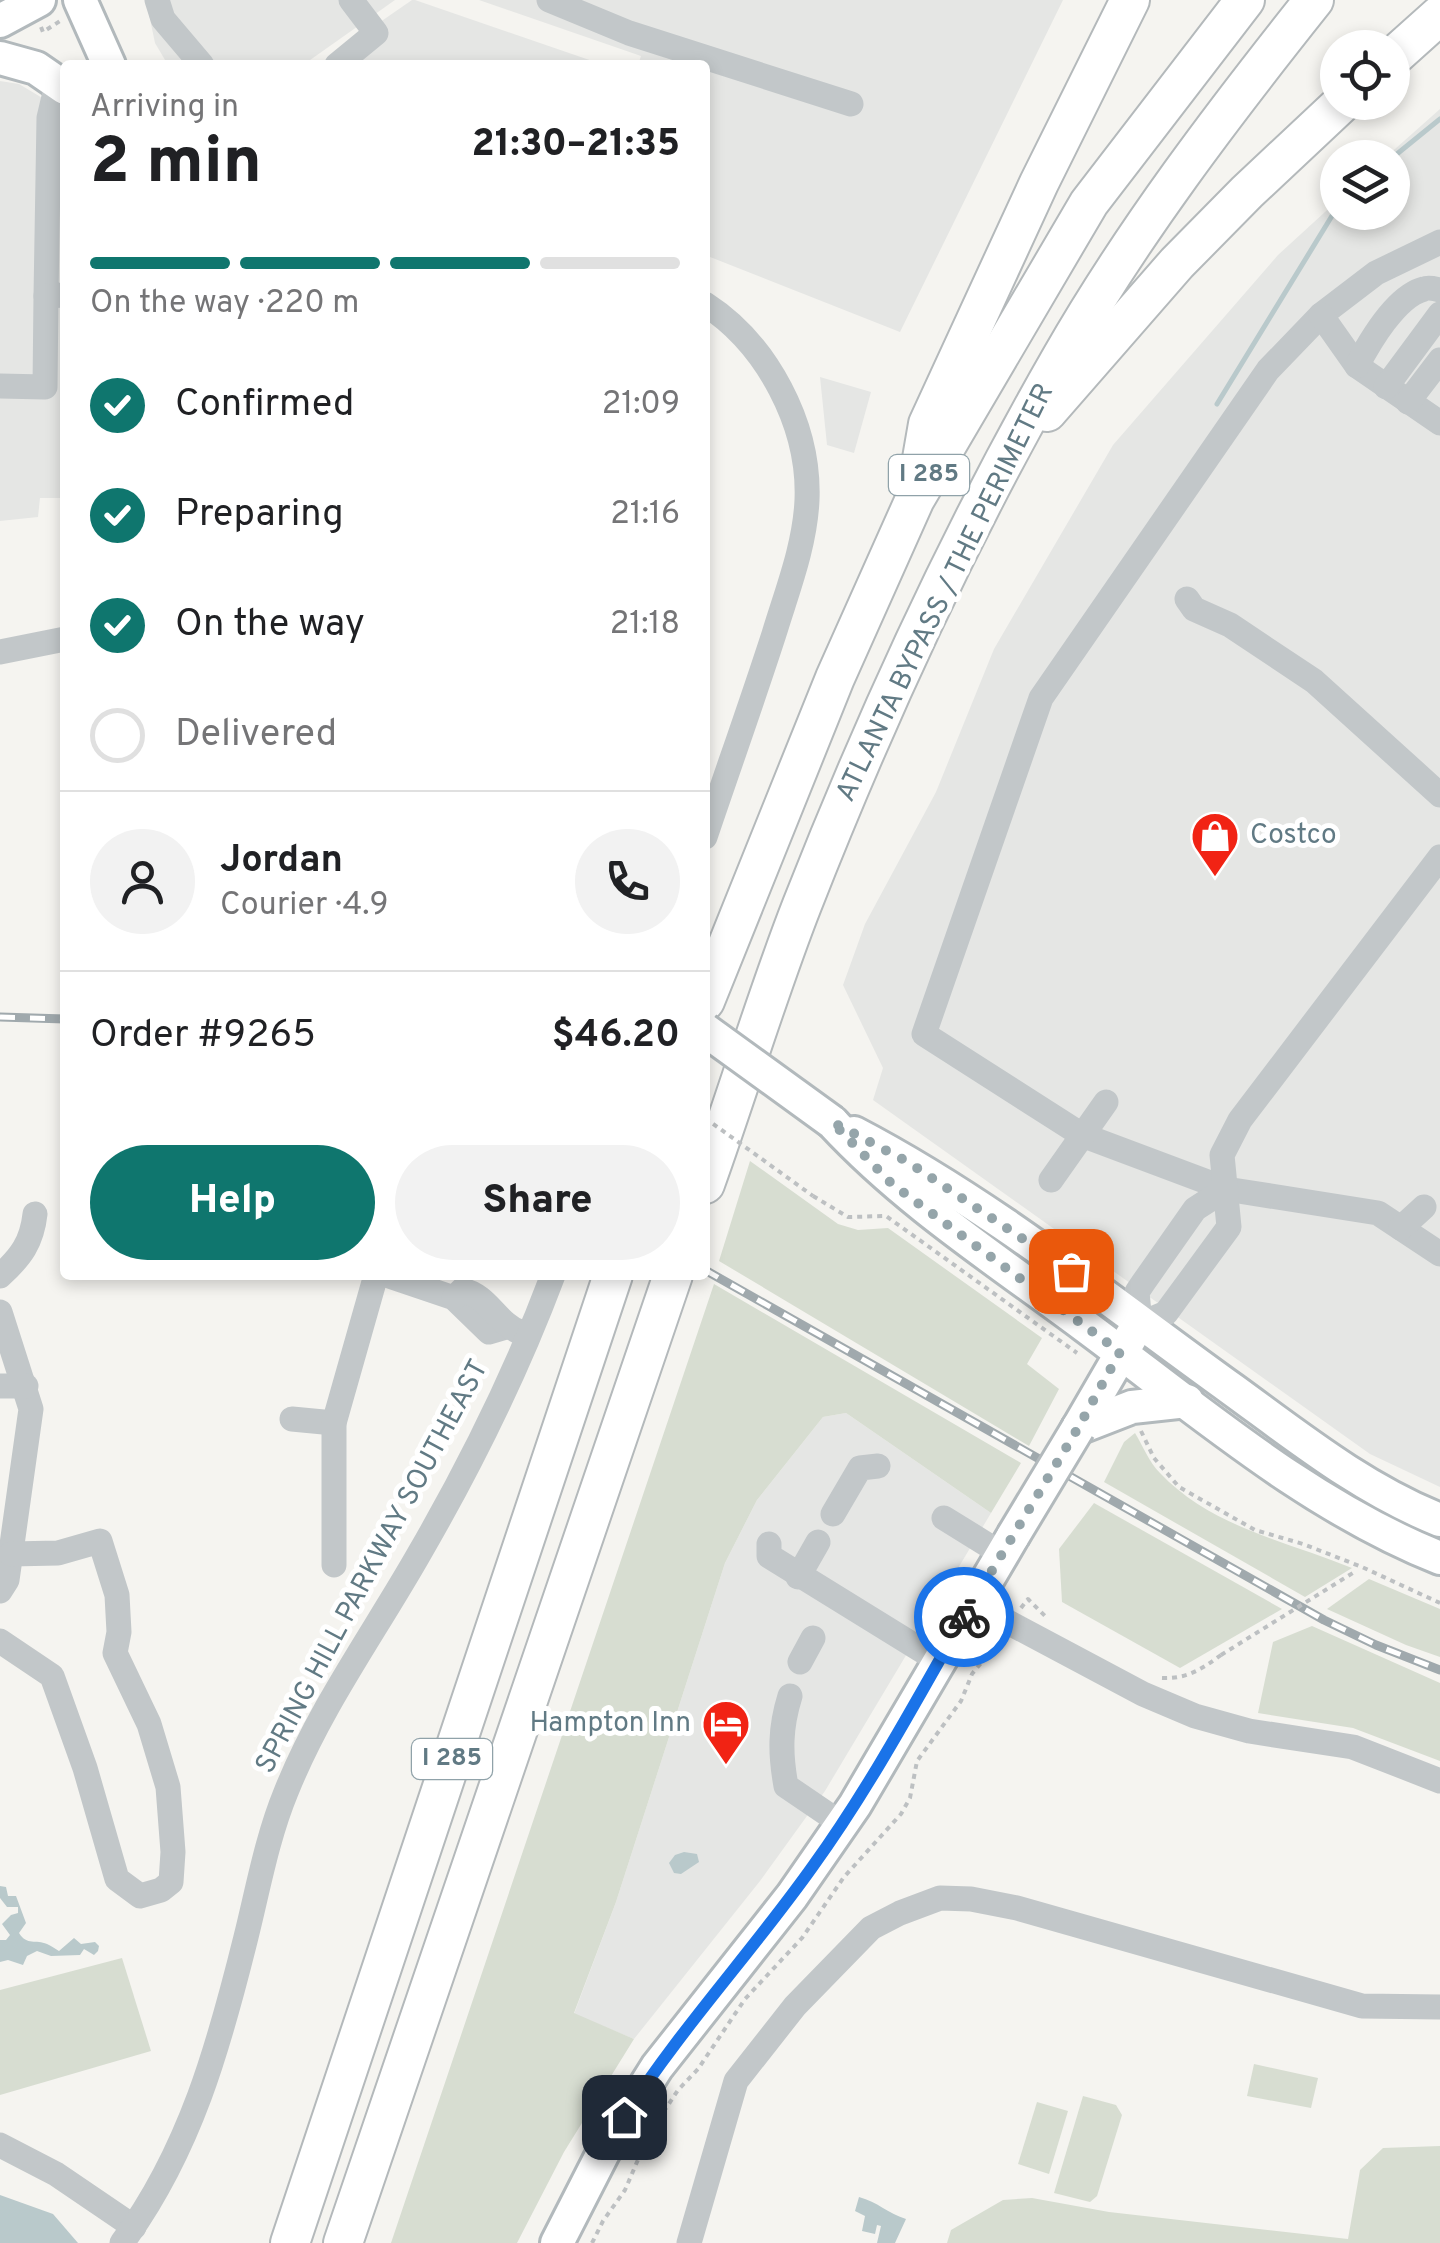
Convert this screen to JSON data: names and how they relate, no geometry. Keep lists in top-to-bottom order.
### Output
{
  "streets": {
    "highway": ["I 285", "ATLANTA BYPASS / THE PERIMETER"],
    "street": ["SPRING HILL PARKWAY SOUTHEAST"]
  },
  "places": {
    "shop": ["Costco"],
    "hotel": ["Hampton Inn"]
  },
  "page": {
    "heading": ["2 min", "Arriving in", "21:30–21:35"],
    "panel": [
      "Jordan",
      "Courier · 4.9",
      "Order #9265",
      "$46.20"
    ],
    "bar": "On the way · 220 m",
    "list": [
      ["Confirmed", "21:09"],
      ["Preparing", "21:16"],
      ["On the way", "21:18"],
      "Delivered"
    ],
    "buttons": ["Help", "Share"]
  }
}
